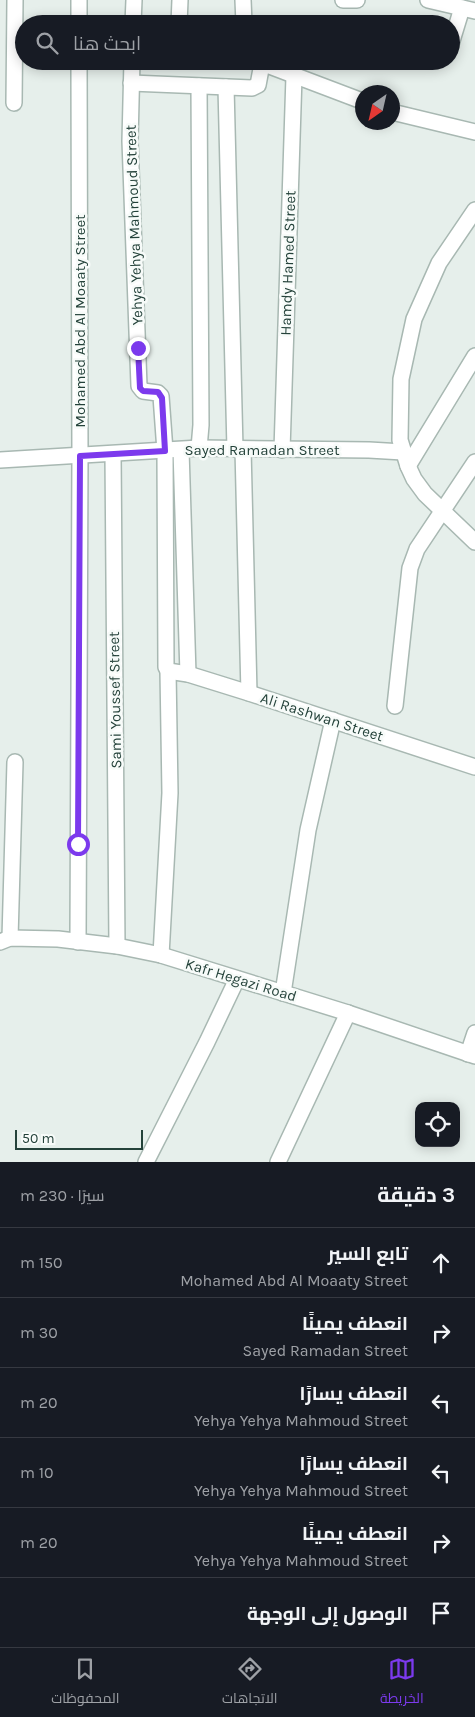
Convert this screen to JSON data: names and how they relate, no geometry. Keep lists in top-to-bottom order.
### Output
{
  "streets": {
    "street": [
      "Yehya Yehya Mahmoud Street",
      "Hamdy Hamed Street",
      "Mohamed Abd Al Moaaty Street",
      "Sayed Ramadan Street",
      "Sami Youssef Street",
      "Ali Rashwan Street",
      "Kafr Hegazi Road"
    ]
  },
  "crossings": [
    ["Yehya Yehya Mahmoud Street", "Sayed Ramadan Street"],
    ["Yehya Yehya Mahmoud Street", "Ali Rashwan Street"],
    ["Yehya Yehya Mahmoud Street", "Kafr Hegazi Road"],
    ["Hamdy Hamed Street", "Sayed Ramadan Street"],
    ["Mohamed Abd Al Moaaty Street", "Sayed Ramadan Street"],
    ["Mohamed Abd Al Moaaty Street", "Kafr Hegazi Road"],
    ["Sayed Ramadan Street", "Sami Youssef Street"],
    ["Sami Youssef Street", "Kafr Hegazi Road"]
  ],
  "scale_bar": "50 m",
  "north": "bottom left",
  "page": {
    "search": "ابحث هنا",
    "scale": "50 m",
    "heading": ["3 دقيقة", "سيرًا · 230 m"],
    "list": [
      ["تابع السير", "Mohamed Abd Al Moaaty Street", "150 m"],
      ["انعطف يمينًا", "Sayed Ramadan Street", "30 m"],
      ["انعطف يسارًا", "Yehya Yehya Mahmoud Street", "20 m"],
      ["انعطف يسارًا", "Yehya Yehya Mahmoud Street", "10 m"],
      ["انعطف يمينًا", "Yehya Yehya Mahmoud Street", "20 m"],
      "الوصول إلى الوجهة"
    ],
    "nav": ["الخريطة", "الاتجاهات", "المحفوظات"]
  }
}
